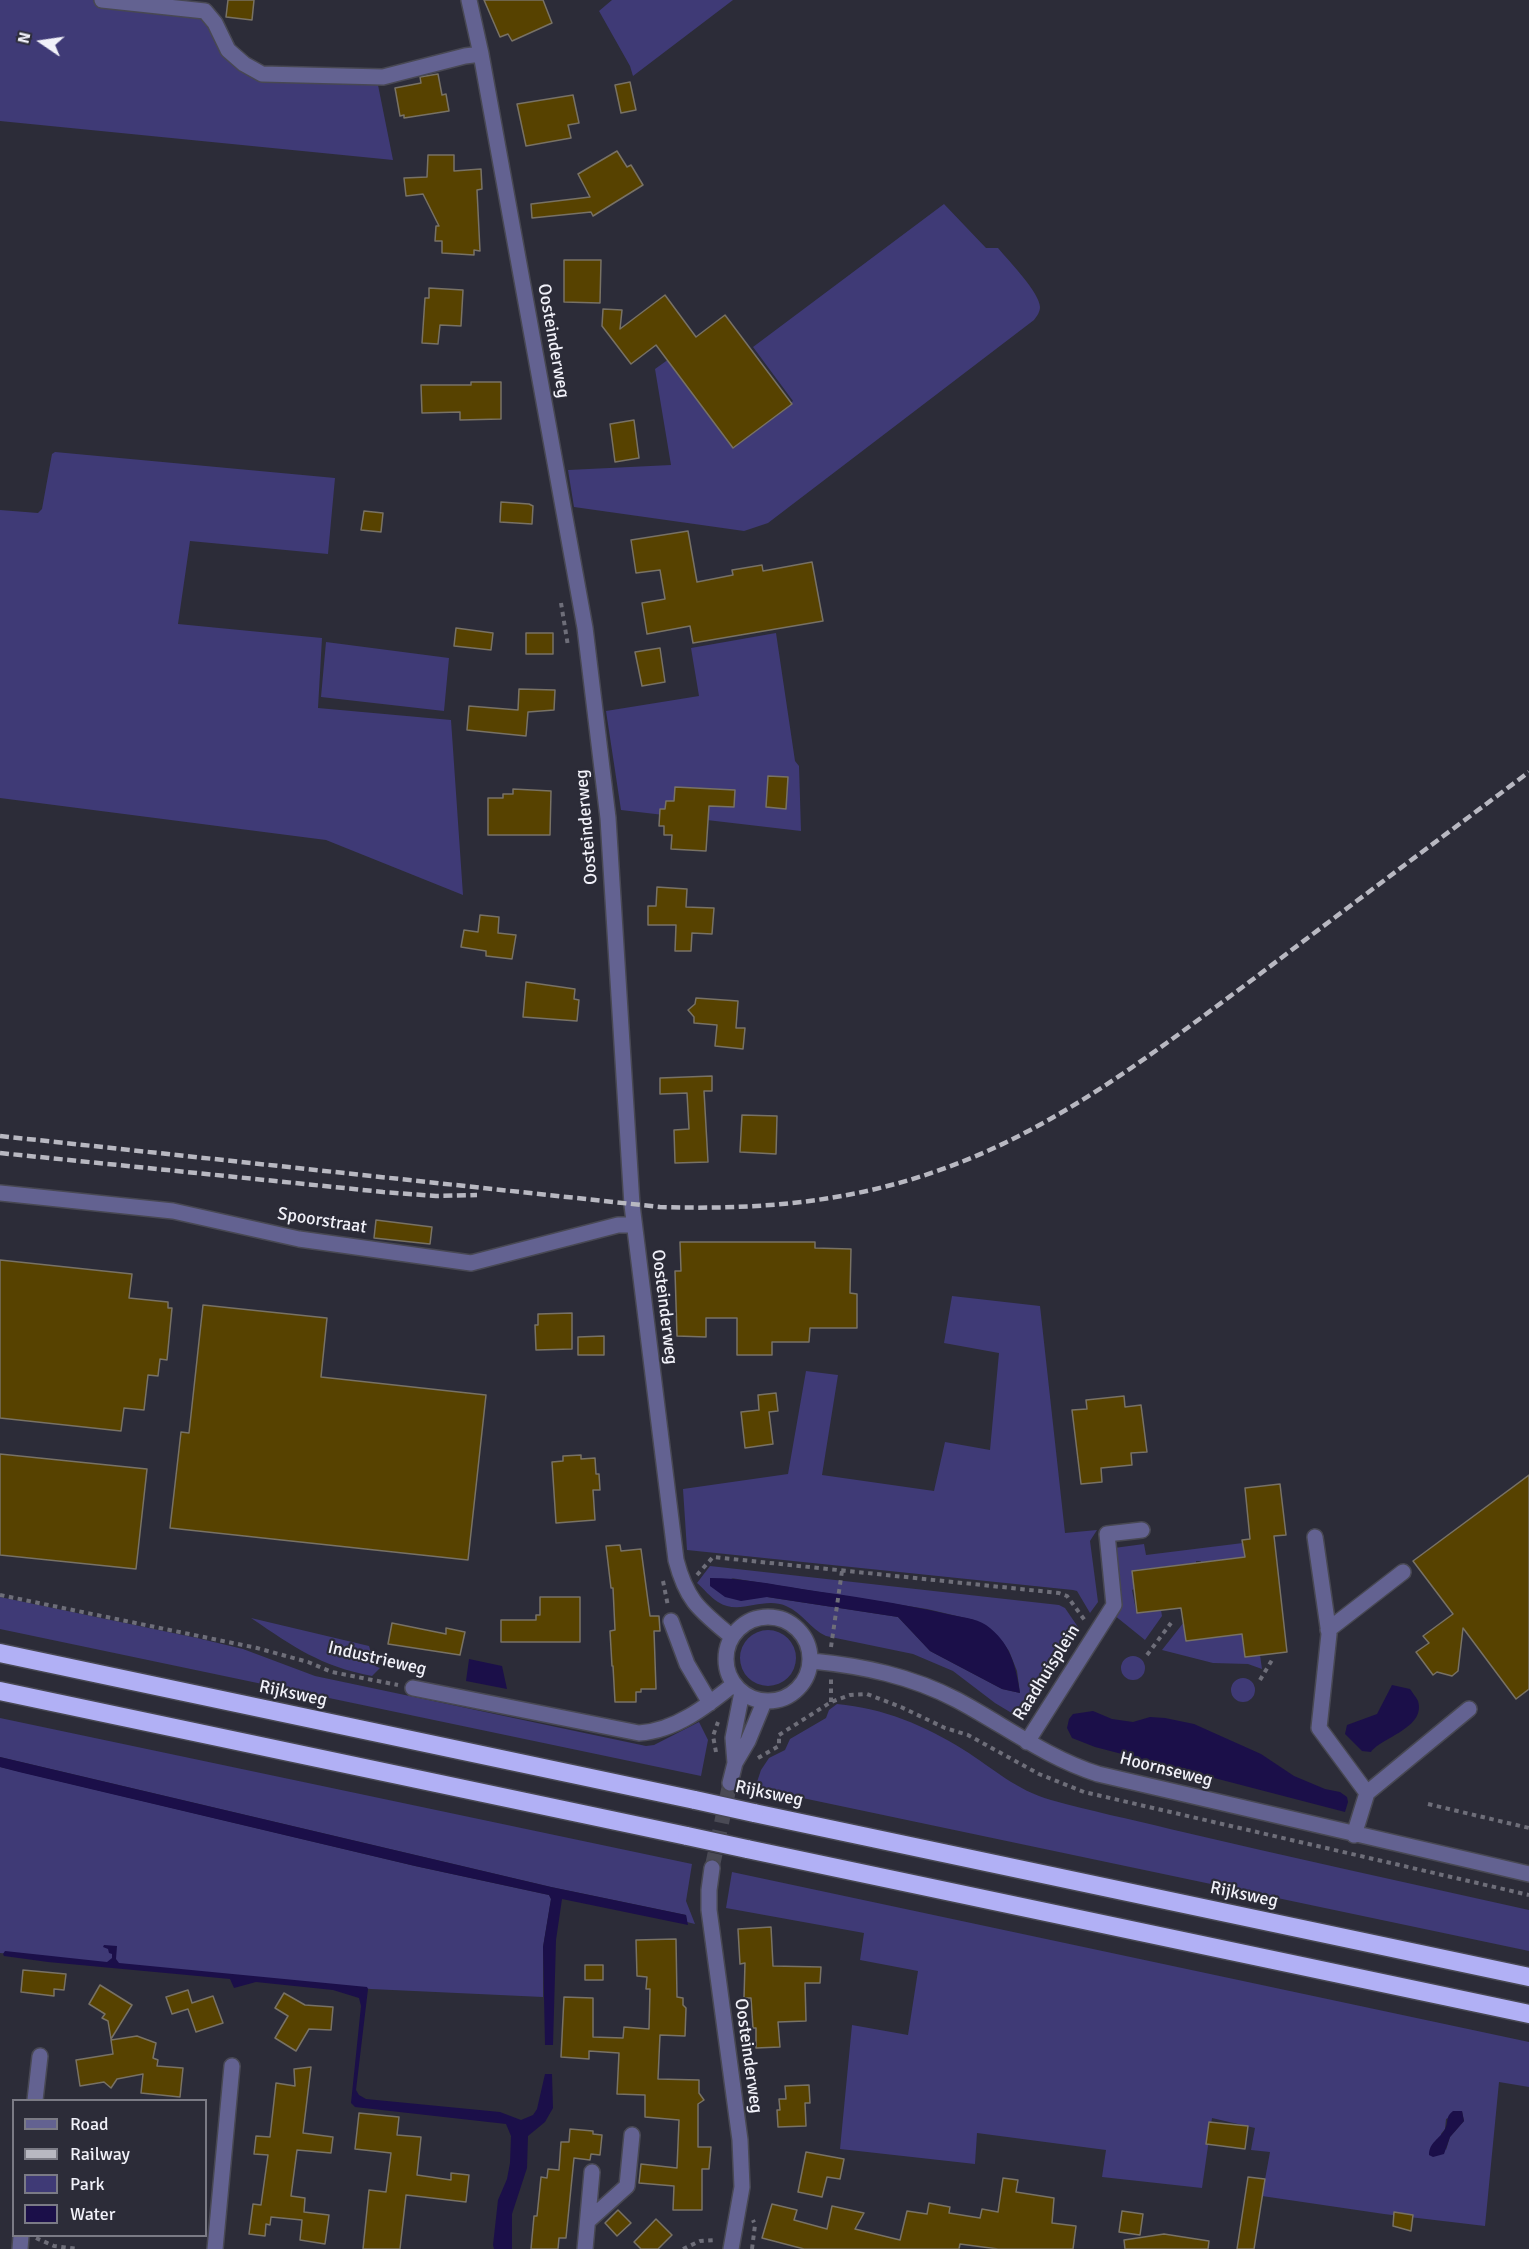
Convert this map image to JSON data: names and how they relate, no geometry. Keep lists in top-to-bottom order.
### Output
{
  "streets": {
    "highway": ["Rijksweg"],
    "street": [
      "Oosteinderweg",
      "Spoorstraat",
      "Industrieweg",
      "Raadhuisplein",
      "Hoornseweg"
    ]
  },
  "crossings": [
    ["Oosteinderweg", "Spoorstraat"],
    ["Oosteinderweg", "Industrieweg"],
    ["Oosteinderweg", "Hoornseweg"],
    ["Industrieweg", "Hoornseweg"],
    ["Raadhuisplein", "Hoornseweg"]
  ],
  "legend": [
    "Road",
    "Railway",
    "Park",
    "Water"
  ],
  "north": "left"
}
